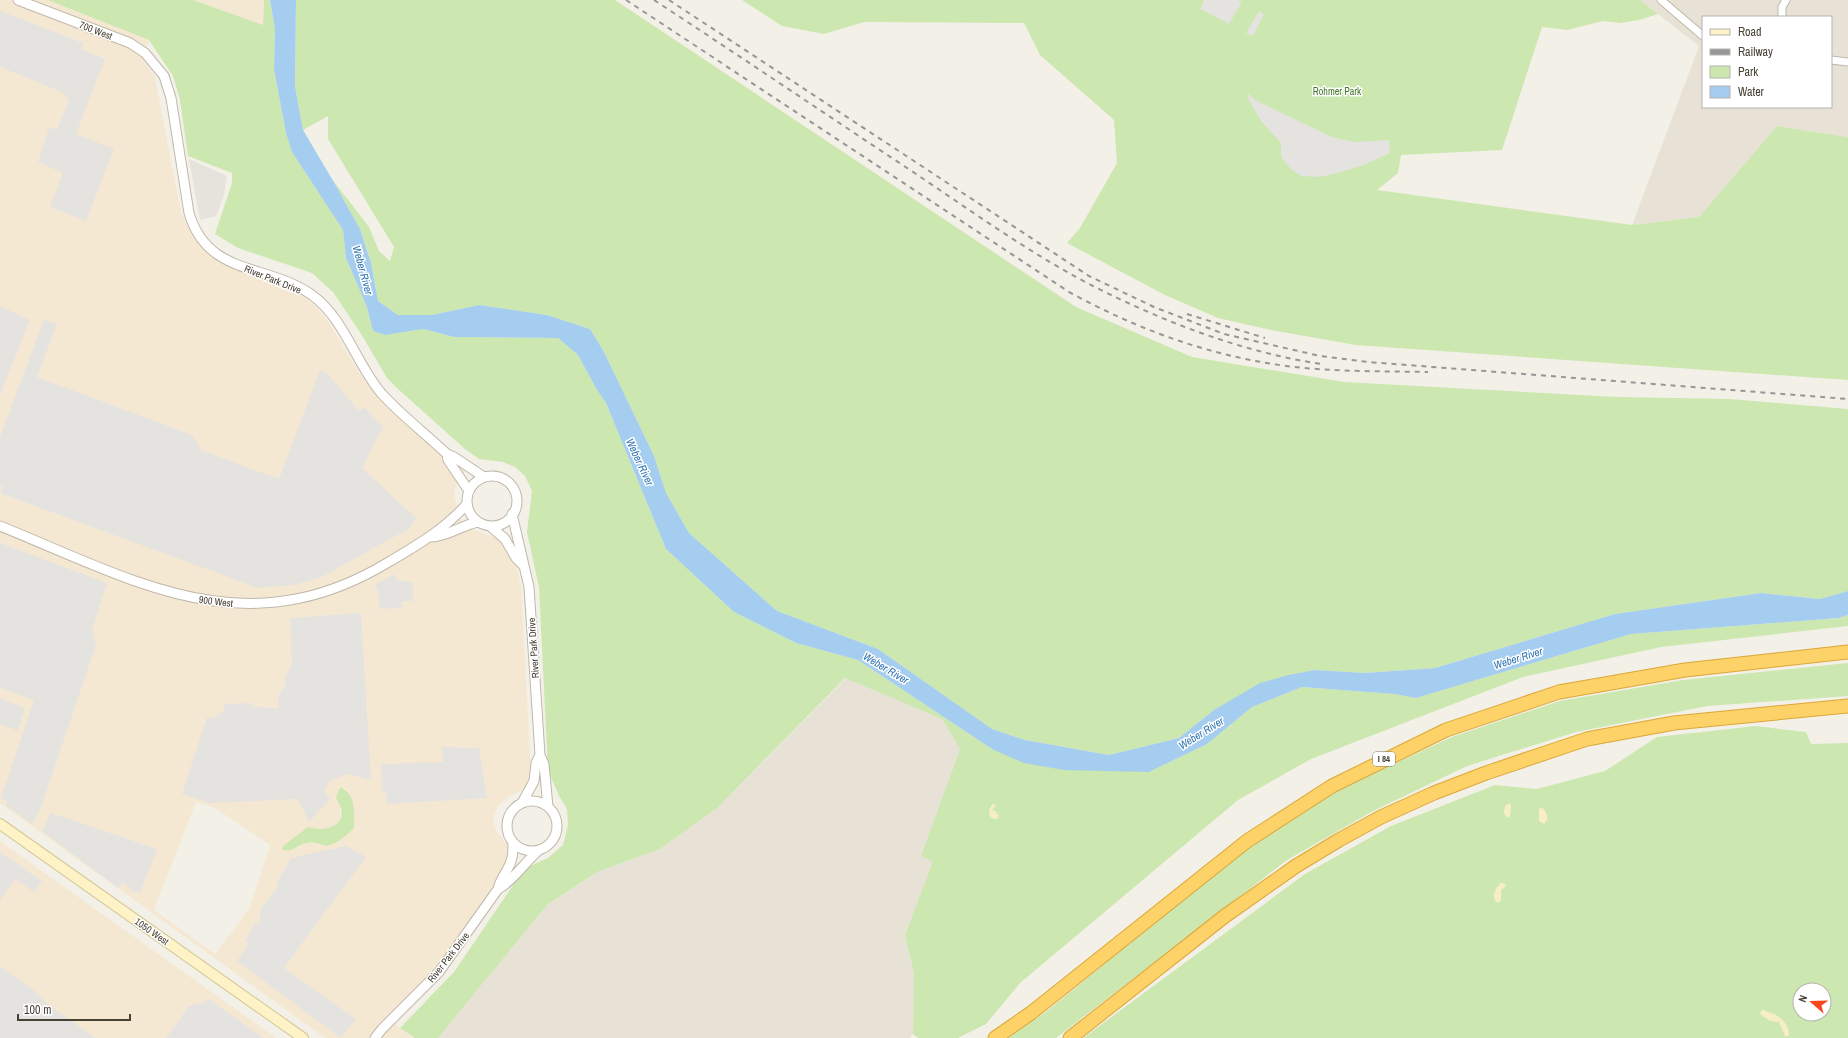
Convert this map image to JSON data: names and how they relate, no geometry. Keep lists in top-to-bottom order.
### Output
{
  "streets": {
    "highway": ["I 84"],
    "main road": ["1050 West"],
    "street": ["700 West", "River Park Drive", "900 West"]
  },
  "crossings": [
    ["700 West", "River Park Drive"],
    ["River Park Drive", "900 West"]
  ],
  "water": ["Weber River"],
  "parks": ["Rohmer Park"],
  "legend": [
    "Road",
    "Railway",
    "Park",
    "Water"
  ],
  "scale_bar": "100 m",
  "north": "left"
}
